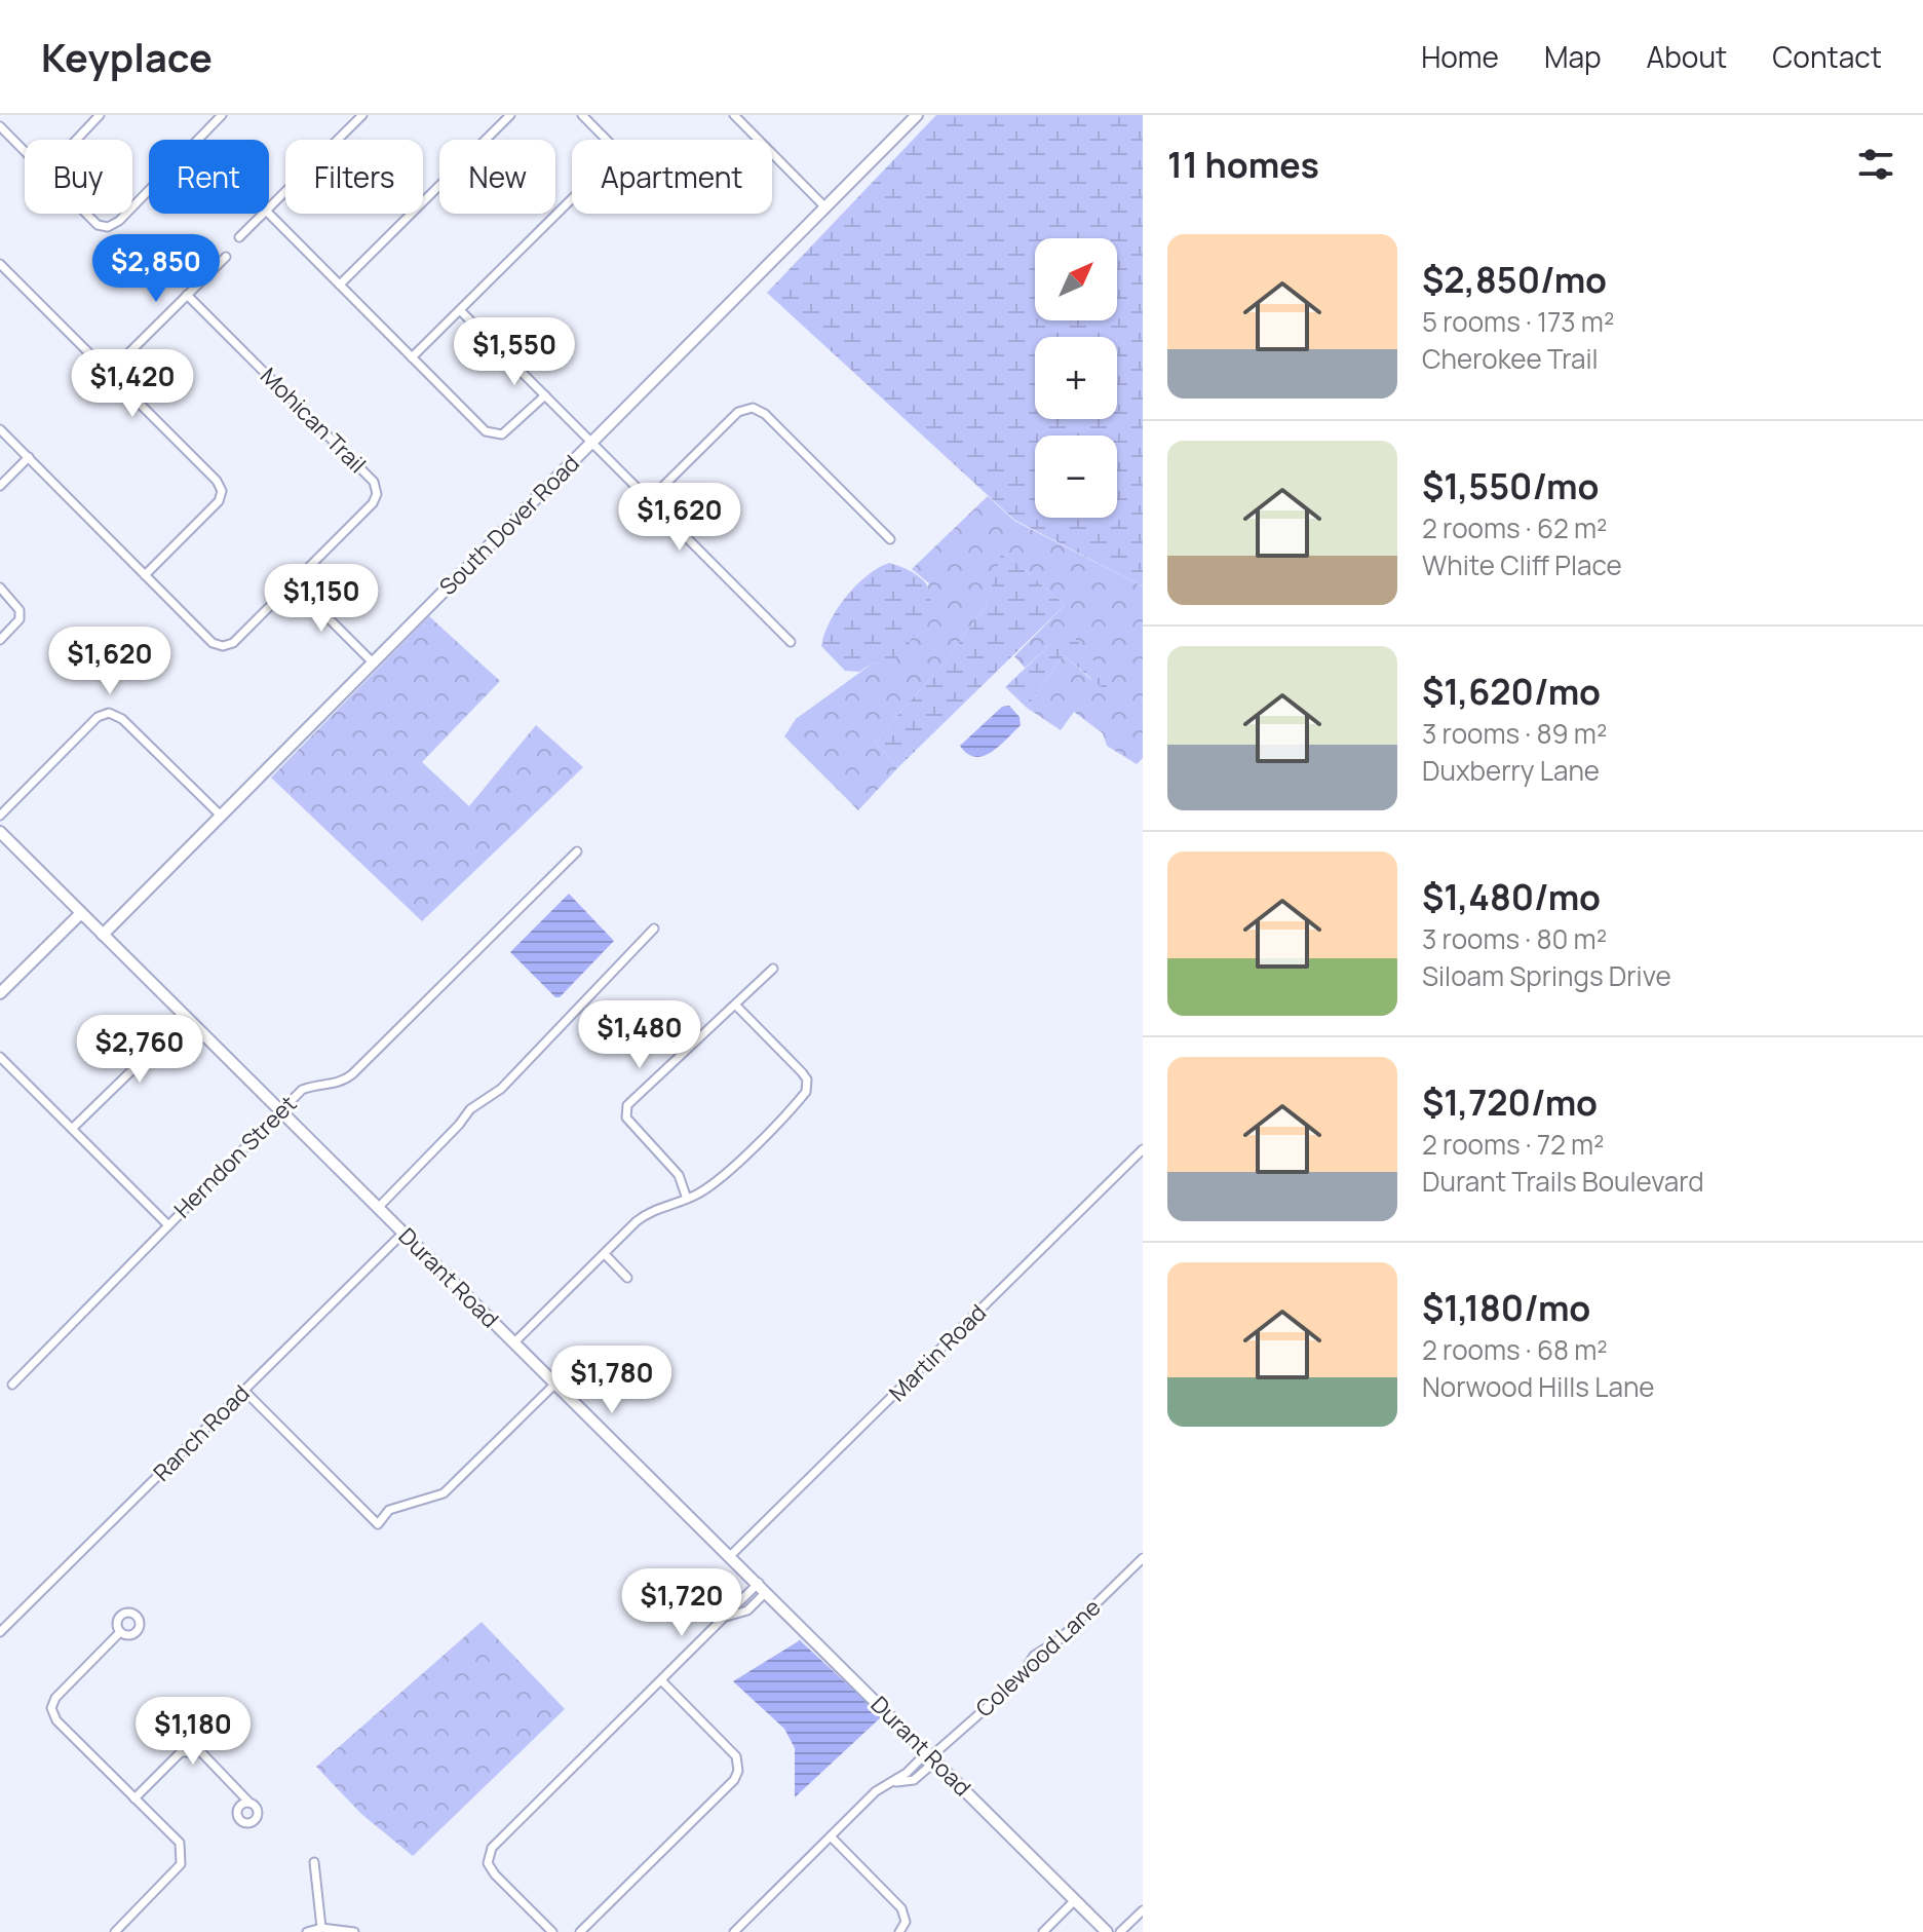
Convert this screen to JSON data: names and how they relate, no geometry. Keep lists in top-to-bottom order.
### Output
{
  "streets": {
    "street": [
      "Mohican Trail",
      "South Dover Road",
      "Herndon Street",
      "Durant Road",
      "Martin Road",
      "Ranch Road",
      "Colewood Lane"
    ]
  },
  "crossings": [
    ["South Dover Road", "Durant Road"],
    ["Herndon Street", "Durant Road"],
    ["Durant Road", "Martin Road"],
    ["Durant Road", "Ranch Road"],
    ["Durant Road", "Colewood Lane"]
  ],
  "north": "top right",
  "page": {
    "header": "Keyplace",
    "nav": [
      "Home",
      "Map",
      "About",
      "Contact"
    ],
    "heading": "11 homes",
    "chip": [
      "Buy",
      "Rent",
      "Filters",
      "New",
      "Apartment"
    ],
    "list": [
      {
        "name": "$2,850/mo",
        "note": "5 rooms · 173 m² · Cherokee Trail"
      },
      {
        "name": "$1,550/mo",
        "note": "2 rooms · 62 m² · White Cliff Place"
      },
      {
        "name": "$1,620/mo",
        "note": "3 rooms · 89 m² · Duxberry Lane"
      },
      {
        "name": "$1,480/mo",
        "note": "3 rooms · 80 m² · Siloam Springs Drive"
      },
      {
        "name": "$1,720/mo",
        "note": "2 rooms · 72 m² · Durant Trails Boulevard"
      },
      {
        "name": "$1,180/mo",
        "note": "2 rooms · 68 m² · Norwood Hills Lane"
      }
    ],
    "price": [
      "$2,850",
      "$1,550",
      "$1,420",
      "$1,620",
      "$1,150",
      "$1,620",
      "$1,480",
      "$2,760",
      "$1,780",
      "$1,720",
      "$1,180"
    ],
    "map_buttons": ["+", "−"]
  }
}
